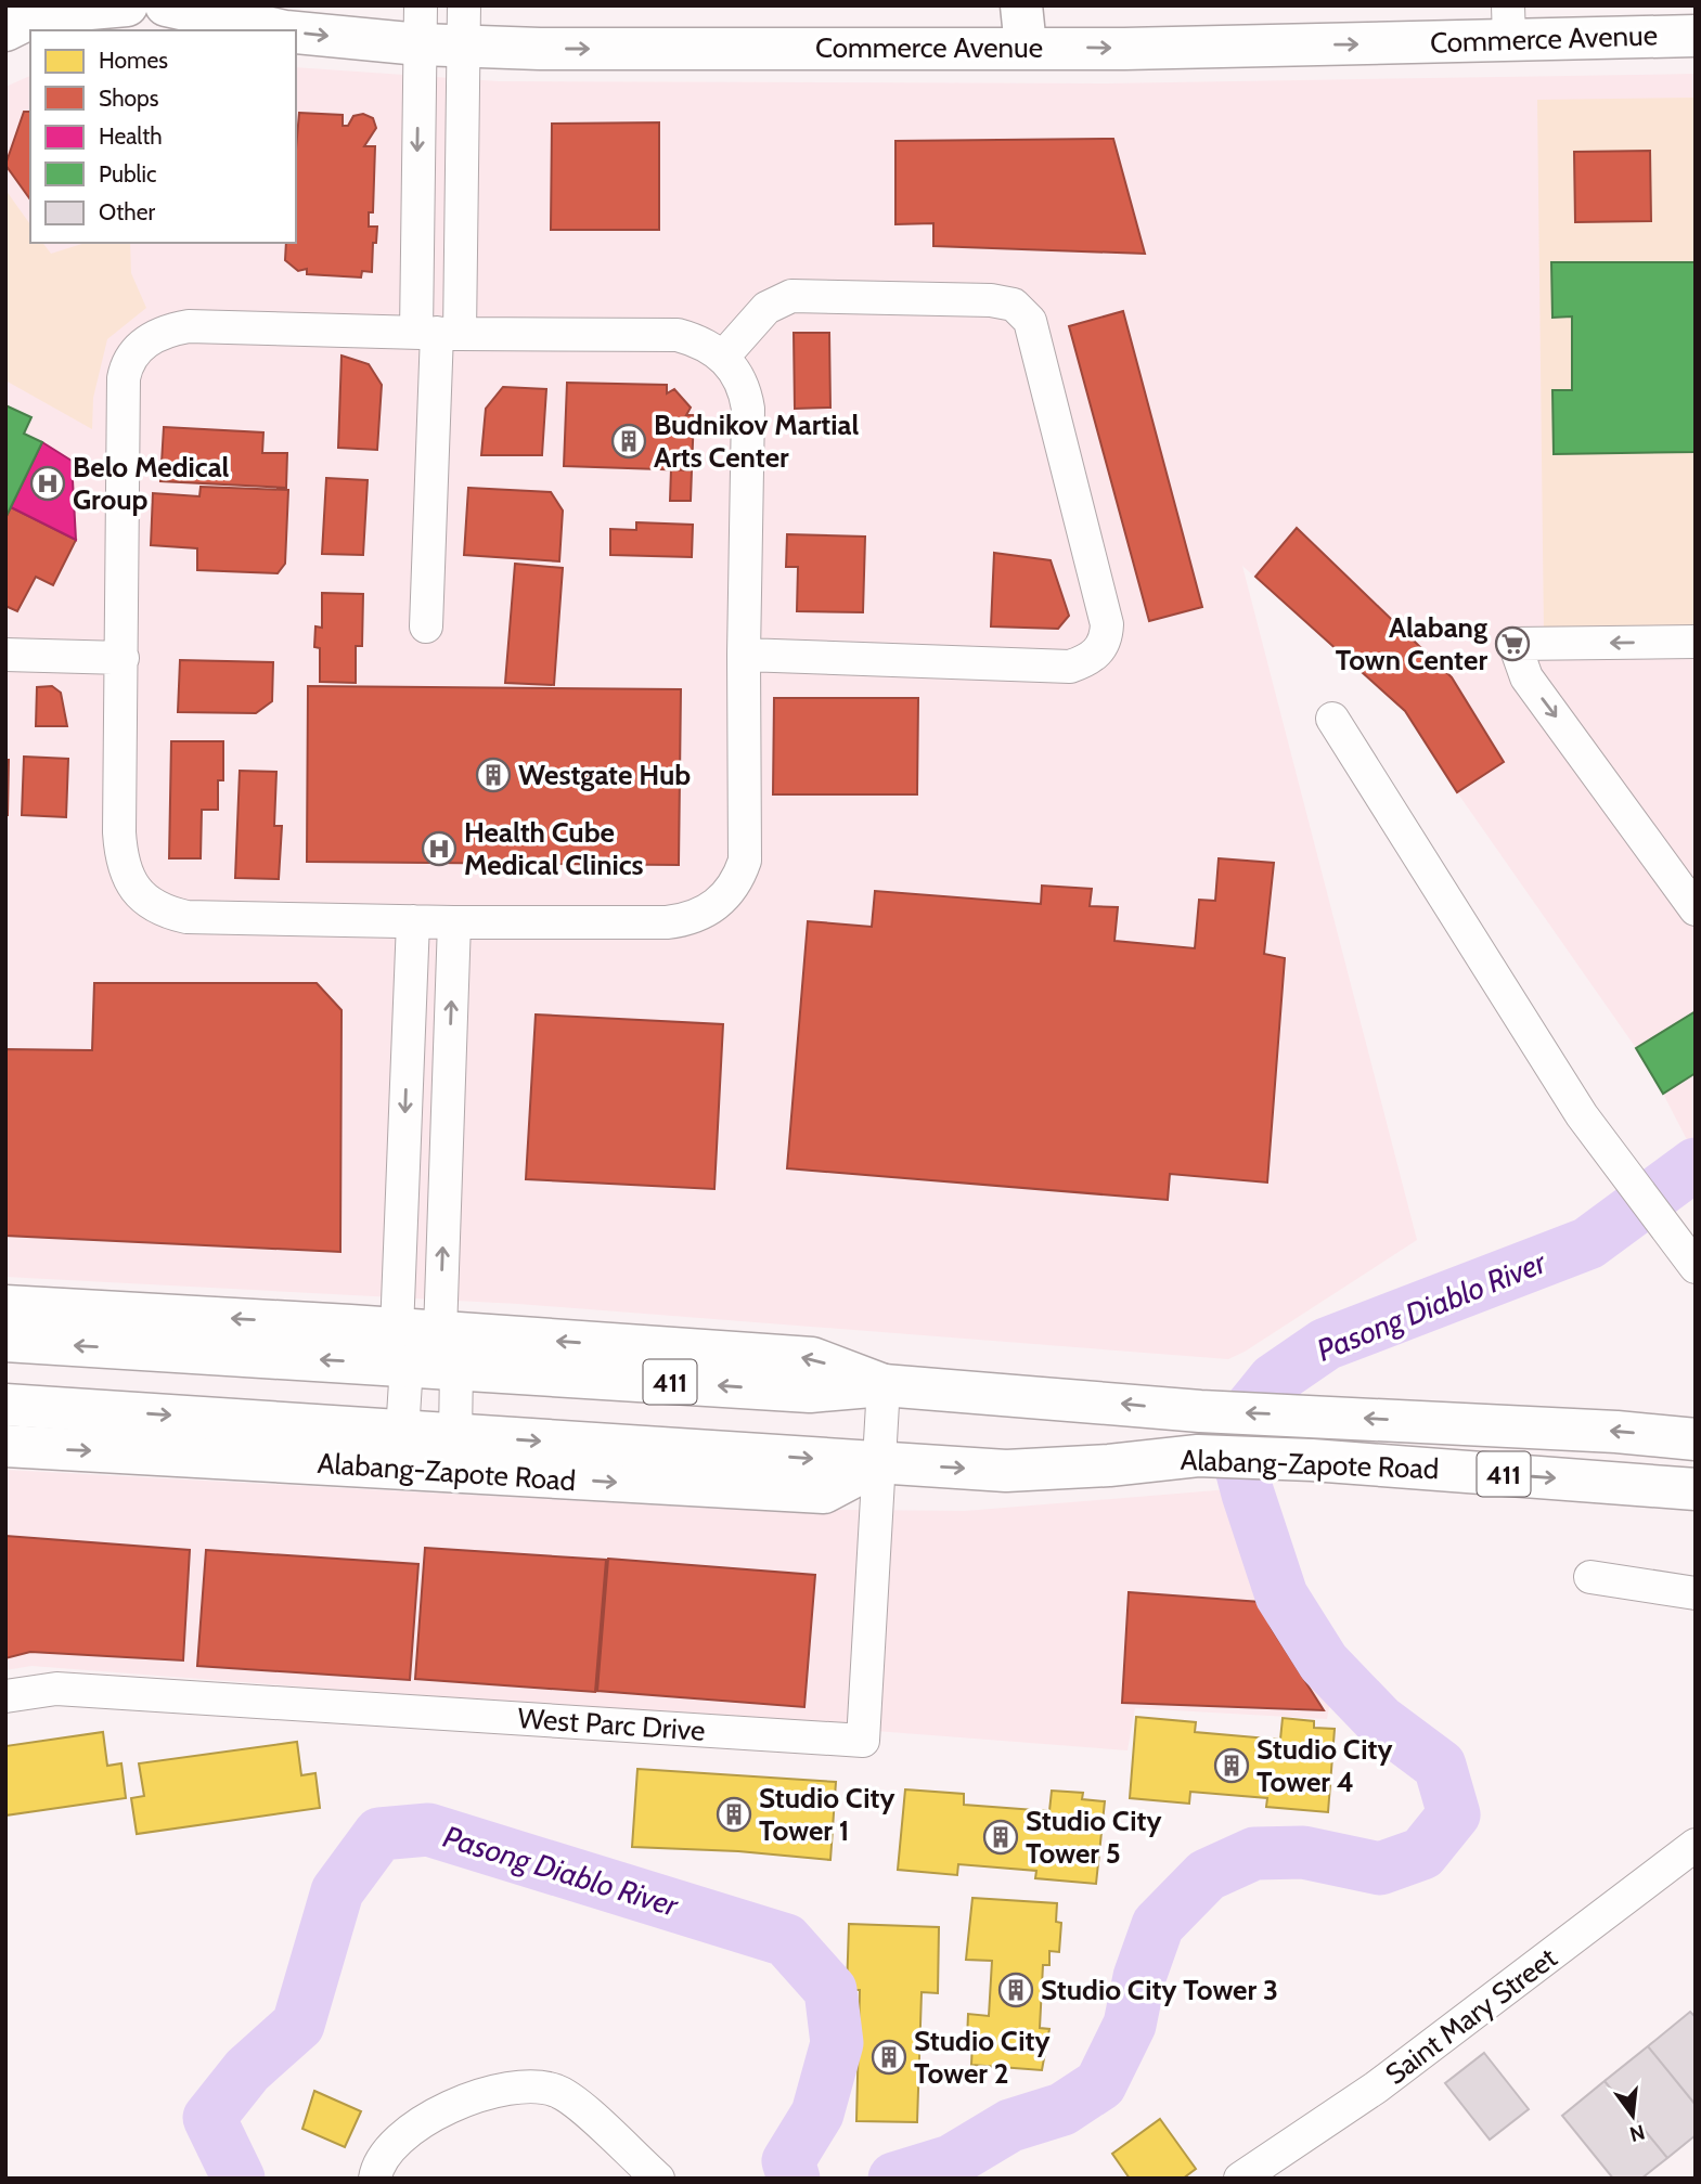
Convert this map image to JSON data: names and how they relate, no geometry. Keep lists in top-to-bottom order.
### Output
{
  "streets": {
    "main road": ["Commerce Avenue", "411", "Alabang-Zapote Road"],
    "street": ["West Parc Drive", "Saint Mary Street"]
  },
  "crossings": [
    ["Alabang-Zapote Road", "West Parc Drive"]
  ],
  "one_way": ["Commerce Avenue"],
  "water": ["Pasong Diablo River"],
  "places": {
    "building": [
      "Budnikov Martial Arts Center",
      "Westgate Hub",
      "Studio City Tower 4",
      "Studio City Tower 1",
      "Studio City Tower 5",
      "Studio City Tower 3",
      "Studio City Tower 2"
    ],
    "hospital": ["Belo Medical Group", "Health Cube Medical Clinics"],
    "supermarket": ["Alabang Town Center"]
  },
  "legend": [
    "Homes",
    "Shops",
    "Health",
    "Public",
    "Other"
  ],
  "north": "bottom"
}
